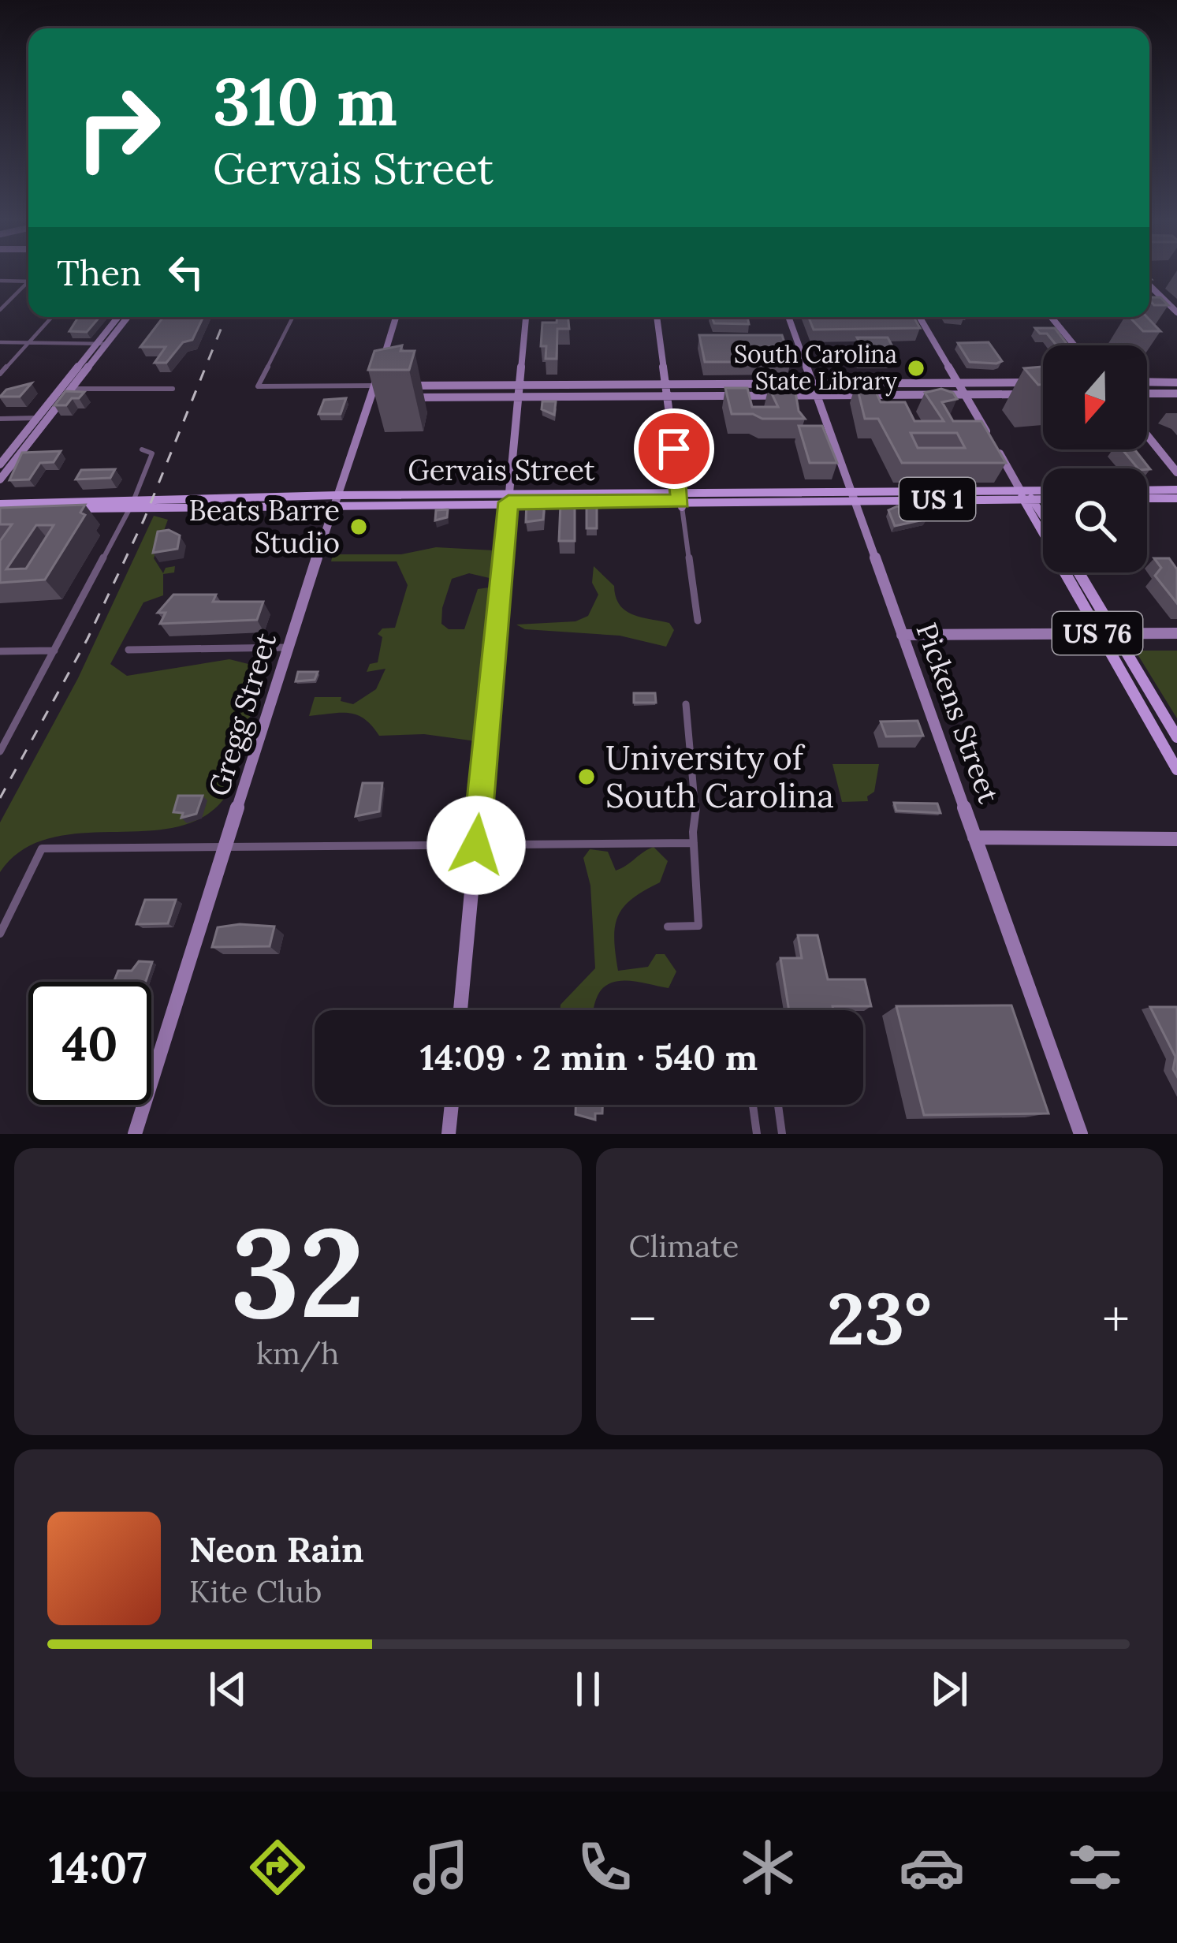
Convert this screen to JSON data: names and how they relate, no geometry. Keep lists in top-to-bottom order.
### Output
{
  "streets": {
    "main road": ["Gervais Street", "US 1", "US 76"],
    "street": ["Pickens Street", "Gregg Street"]
  },
  "crossings": [
    ["Gervais Street", "US 76"],
    ["Gervais Street", "Pickens Street"],
    ["Gervais Street", "Gregg Street"]
  ],
  "places": ["South Carolina State Library", "Beats Barre Studio", "University of South Carolina"],
  "north": "bottom",
  "page": {
    "turn": ["310 m", "Gervais Street"],
    "then": "Then",
    "limit": "40",
    "trip": "14:09 · 2 min · 540 m",
    "tile": [
      ["32", "km/h"],
      "Climate"
    ],
    "heat": ["−", "23°", "+"],
    "song": ["Neon Rain", "Kite Club"],
    "tabs": "14:07"
  }
}
